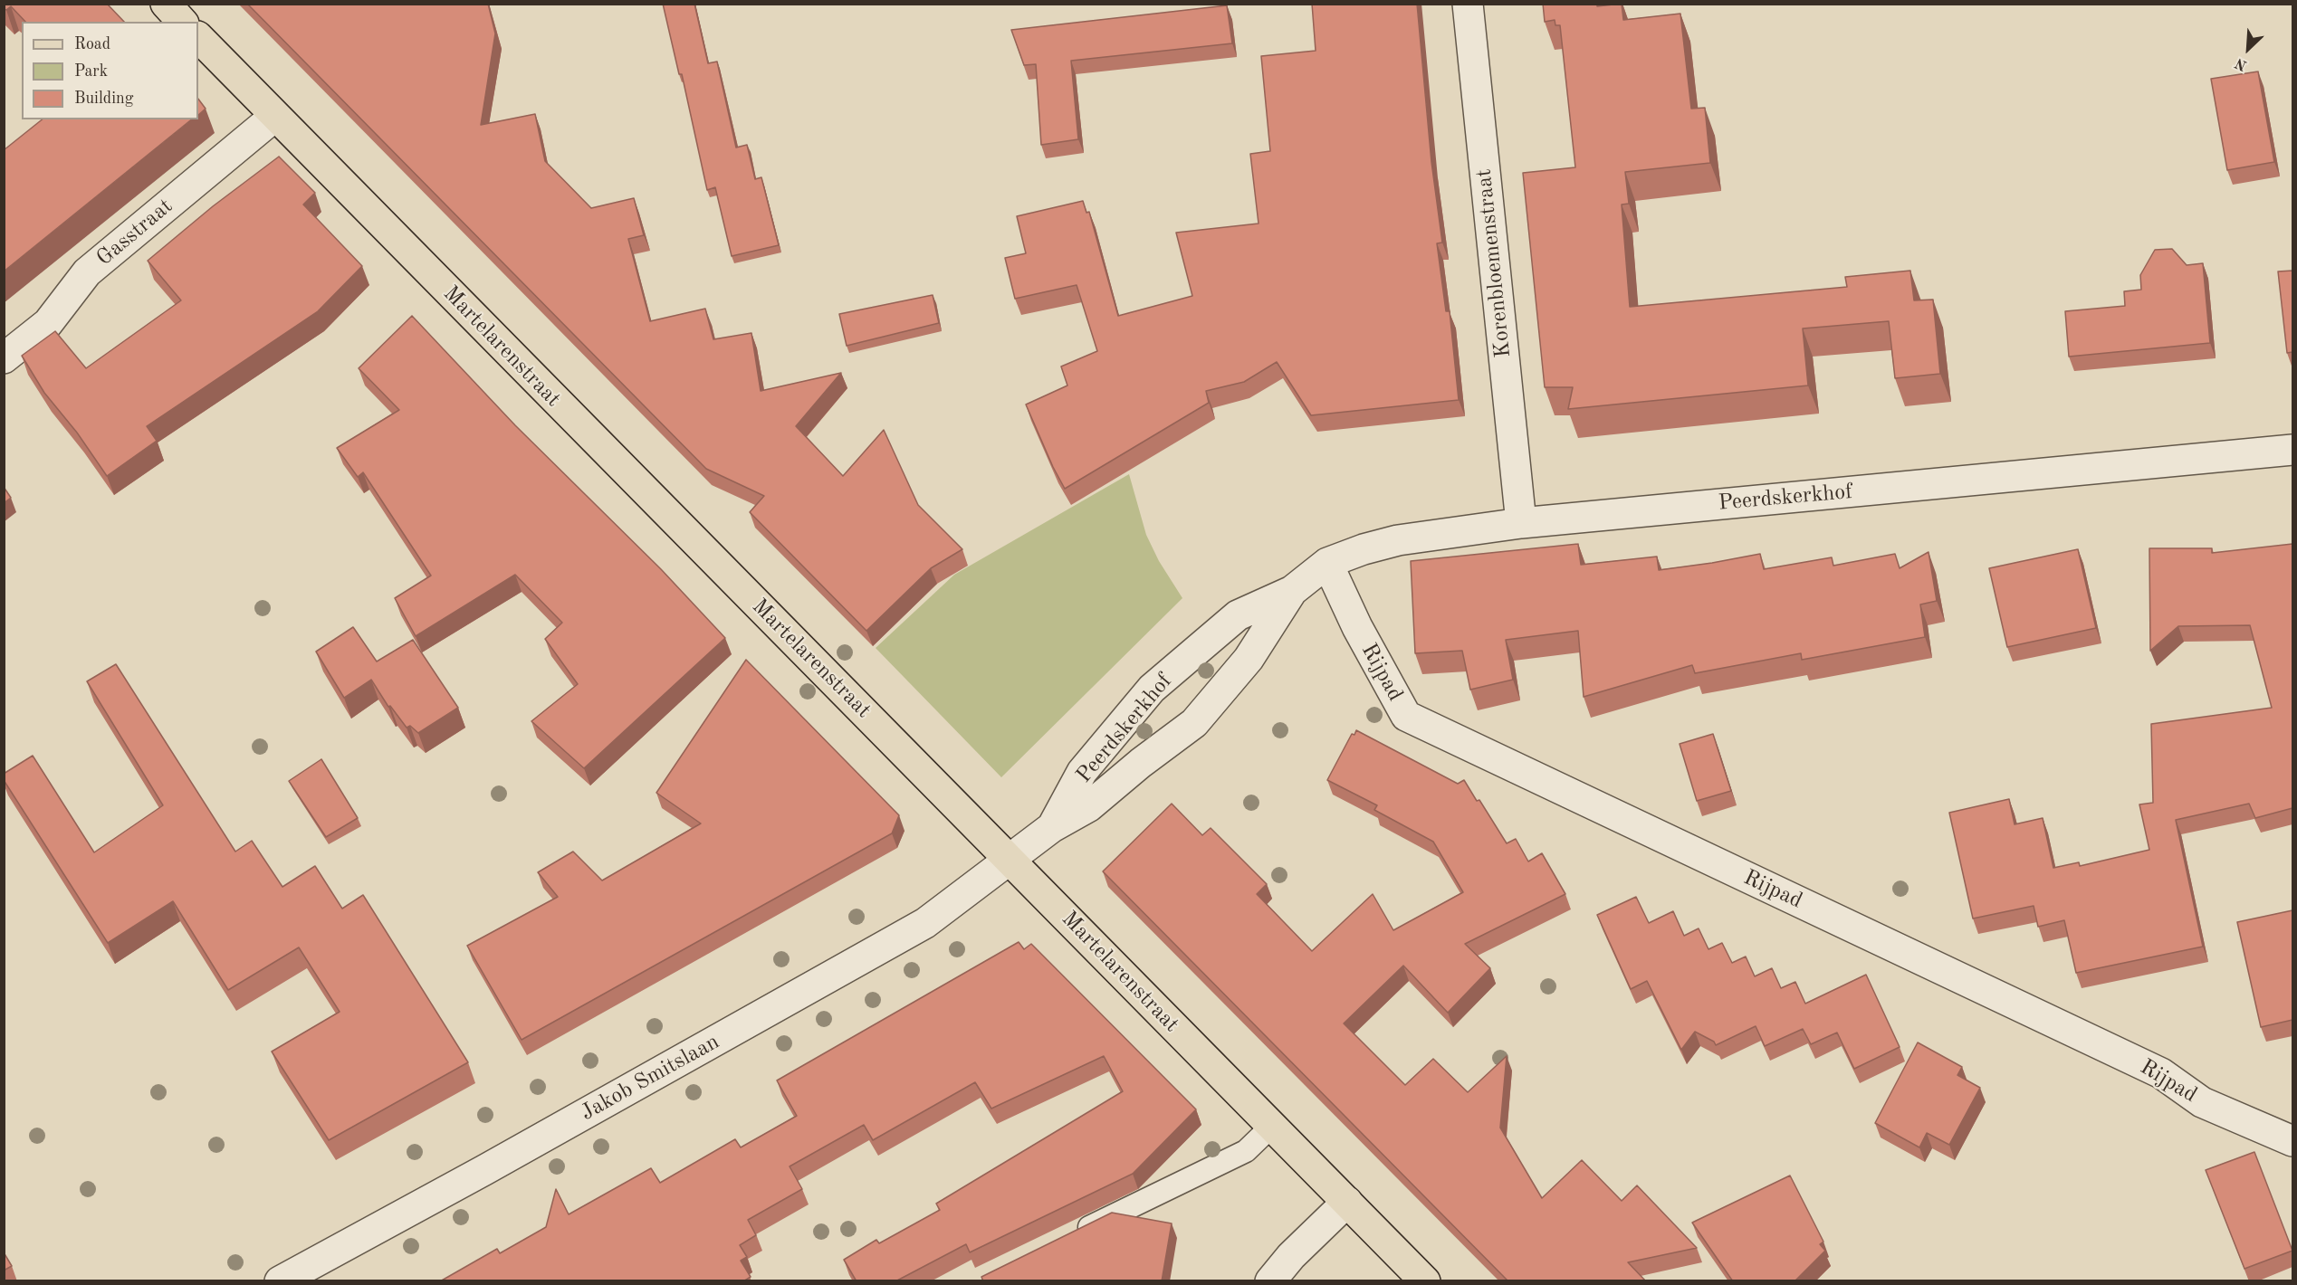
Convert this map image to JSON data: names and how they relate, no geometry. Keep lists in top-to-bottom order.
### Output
{
  "streets": {
    "main road": ["Martelarenstraat"],
    "street": [
      "Gasstraat",
      "Korenbloemenstraat",
      "Peerdskerkhof",
      "Rijpad",
      "Jakob Smitslaan"
    ]
  },
  "crossings": [
    ["Gasstraat", "Martelarenstraat"],
    ["Korenbloemenstraat", "Peerdskerkhof"],
    ["Martelarenstraat", "Peerdskerkhof"],
    ["Martelarenstraat", "Jakob Smitslaan"],
    ["Peerdskerkhof", "Rijpad"],
    ["Peerdskerkhof", "Jakob Smitslaan"]
  ],
  "legend": ["Road", "Park", "Building"],
  "north": "bottom left"
}
